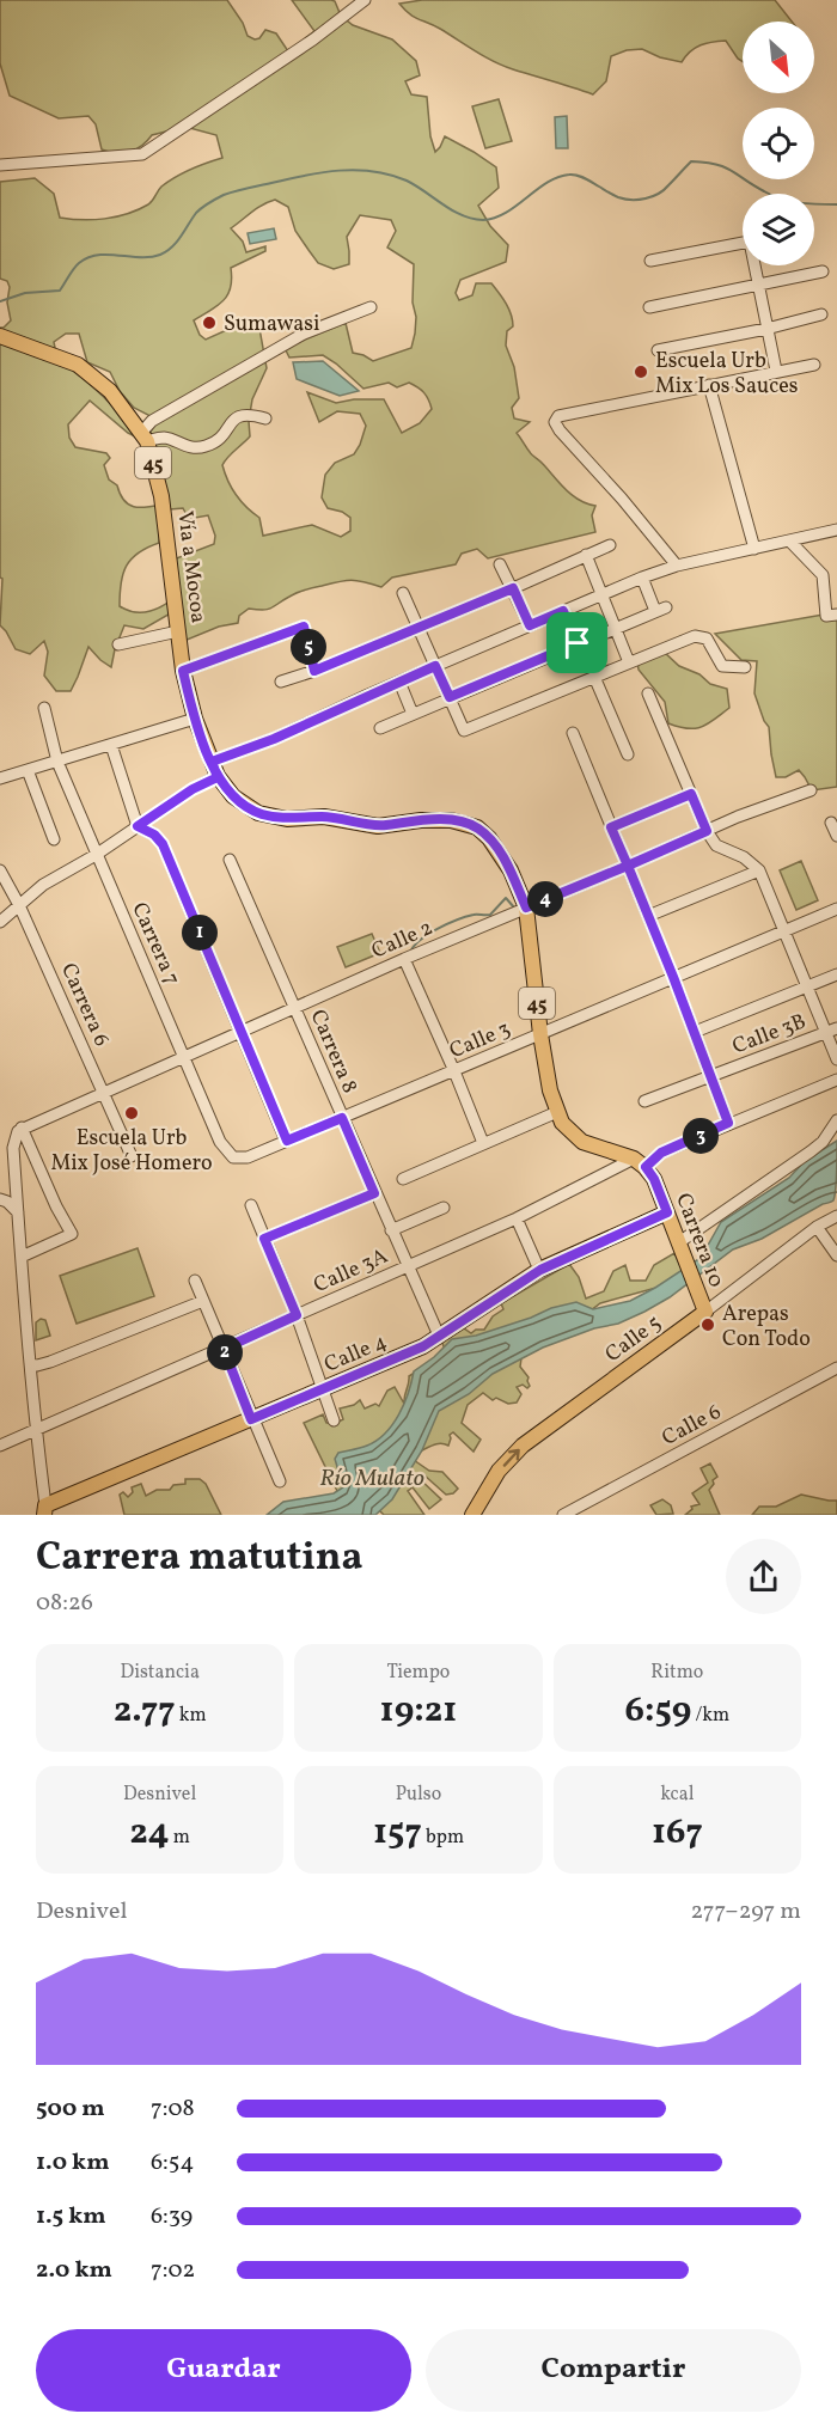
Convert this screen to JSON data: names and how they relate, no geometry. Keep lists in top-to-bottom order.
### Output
{
  "streets": {
    "main road": [
      "45",
      "Vía a Mocoa",
      "Carrera 10",
      "Calle 5",
      "Calle 4"
    ],
    "street": [
      "Calle 2",
      "Carrera 7",
      "Carrera 6",
      "Calle 3B",
      "Calle 3",
      "Carrera 8",
      "Calle 3A",
      "Calle 6"
    ]
  },
  "crossings": [
    ["45", "Vía a Mocoa"],
    ["45", "Calle 2"],
    ["45", "Calle 3"],
    ["45", "Carrera 10"],
    ["45", "Calle 3A"],
    ["Calle 2", "Carrera 7"],
    ["Calle 2", "Carrera 6"],
    ["Calle 2", "Carrera 8"],
    ["Carrera 7", "Calle 3"],
    ["Calle 3", "Carrera 8"],
    ["Carrera 8", "Calle 3A"],
    ["Carrera 8", "Calle 4"],
    ["Carrera 10", "Calle 3A"],
    ["Carrera 10", "Calle 5"],
    ["Carrera 10", "Calle 4"]
  ],
  "one_way": ["Calle 5"],
  "water": ["Río Mulato"],
  "places": [
    "Sumawasi",
    "Escuela Urb Mix Los Sauces",
    "Escuela Urb Mix José Homero",
    "Arepas Con Todo"
  ],
  "north": "bottom right",
  "page": {
    "pins": [
      "5",
      "4",
      "1",
      "3",
      "2"
    ],
    "heading": ["Carrera matutina", "08:26"],
    "stats": [
      ["Distancia", "2.77 km"],
      ["Tiempo", "19:21"],
      ["Ritmo", "6:59 /km"],
      ["Desnivel", "24 m"],
      ["Pulso", "157 bpm"],
      ["kcal", "167"]
    ],
    "chart": ["Desnivel", "277–297 m"],
    "list": [
      {
        "name": "500 m",
        "note": "7:08"
      },
      {
        "name": "1.0 km",
        "note": "6:54"
      },
      {
        "name": "1.5 km",
        "note": "6:39"
      },
      {
        "name": "2.0 km",
        "note": "7:02"
      }
    ],
    "buttons": ["Guardar", "Compartir"]
  }
}
